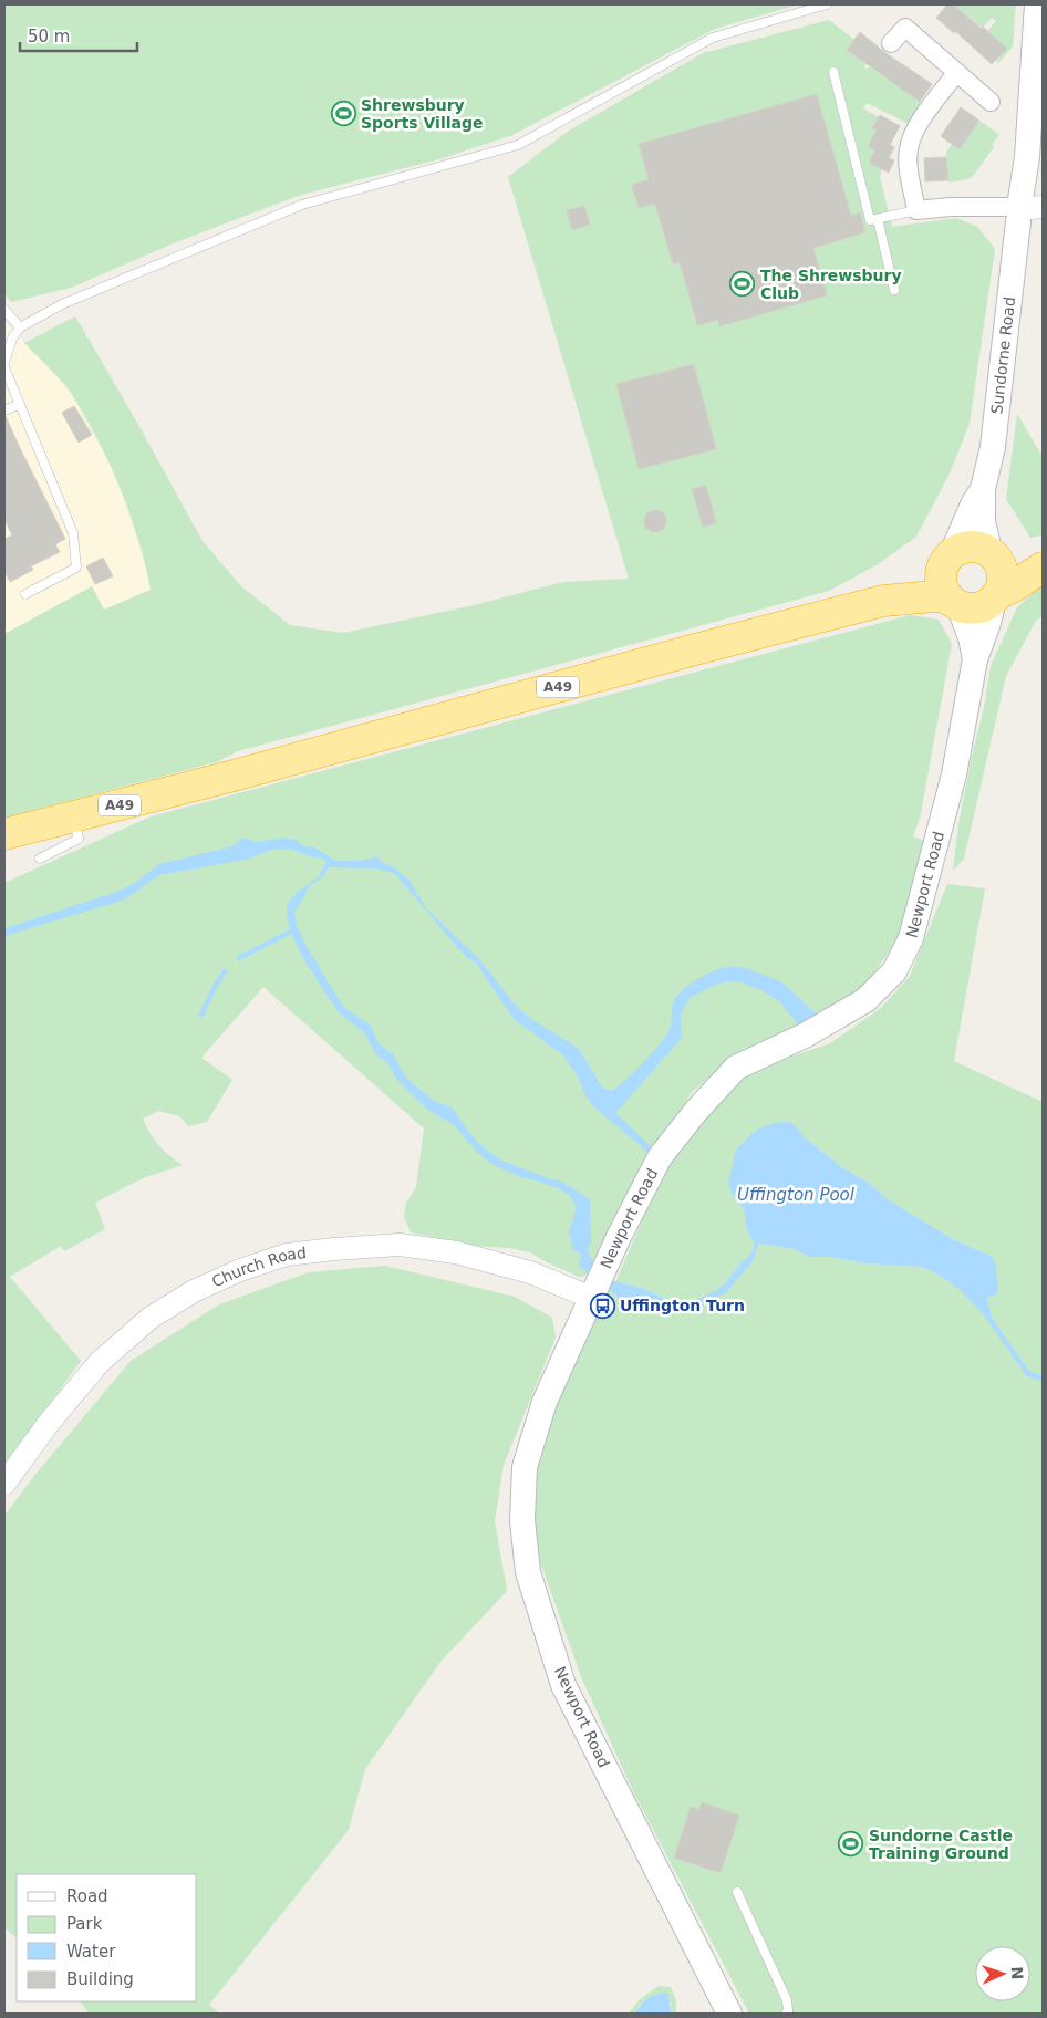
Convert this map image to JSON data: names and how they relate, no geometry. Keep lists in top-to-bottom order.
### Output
{
  "streets": {
    "highway": ["A49"],
    "main road": ["Sundorne Road", "Newport Road"],
    "street": ["Church Road"]
  },
  "crossings": [
    ["Sundorne Road", "A49"],
    ["Sundorne Road", "Newport Road"],
    ["A49", "Newport Road"],
    ["Newport Road", "Church Road"]
  ],
  "water": ["Uffington Pool"],
  "places": {
    "sports": ["Shrewsbury Sports Village", "The Shrewsbury Club", "Sundorne Castle Training Ground"],
    "bus stop": ["Uffington Turn"]
  },
  "legend": [
    "Road",
    "Park",
    "Water",
    "Building"
  ],
  "scale_bar": "50 m",
  "north": "right"
}
